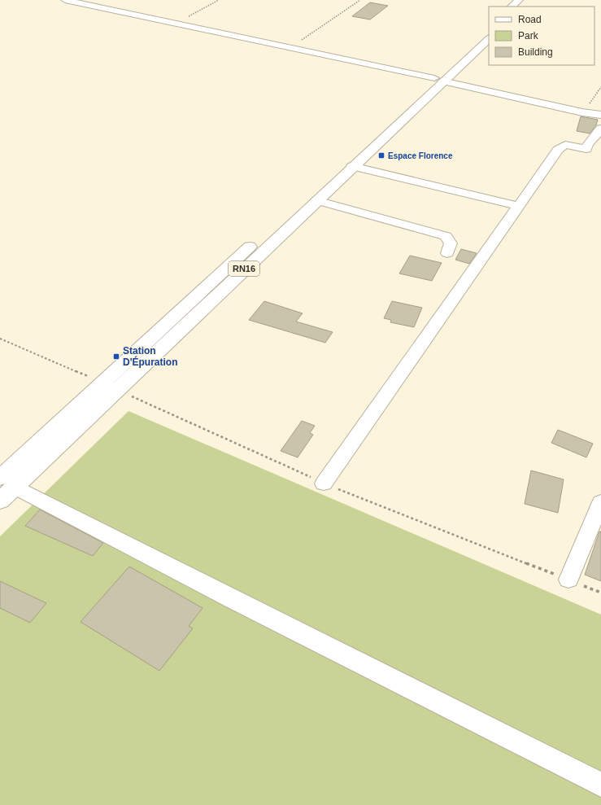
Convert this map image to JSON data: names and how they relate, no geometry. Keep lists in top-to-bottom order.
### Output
{
  "streets": {
    "highway": ["RN16"]
  },
  "places": {
    "transit": ["Espace Florence", "Station D'Épuration"]
  },
  "legend": ["Road", "Park", "Building"]
}
